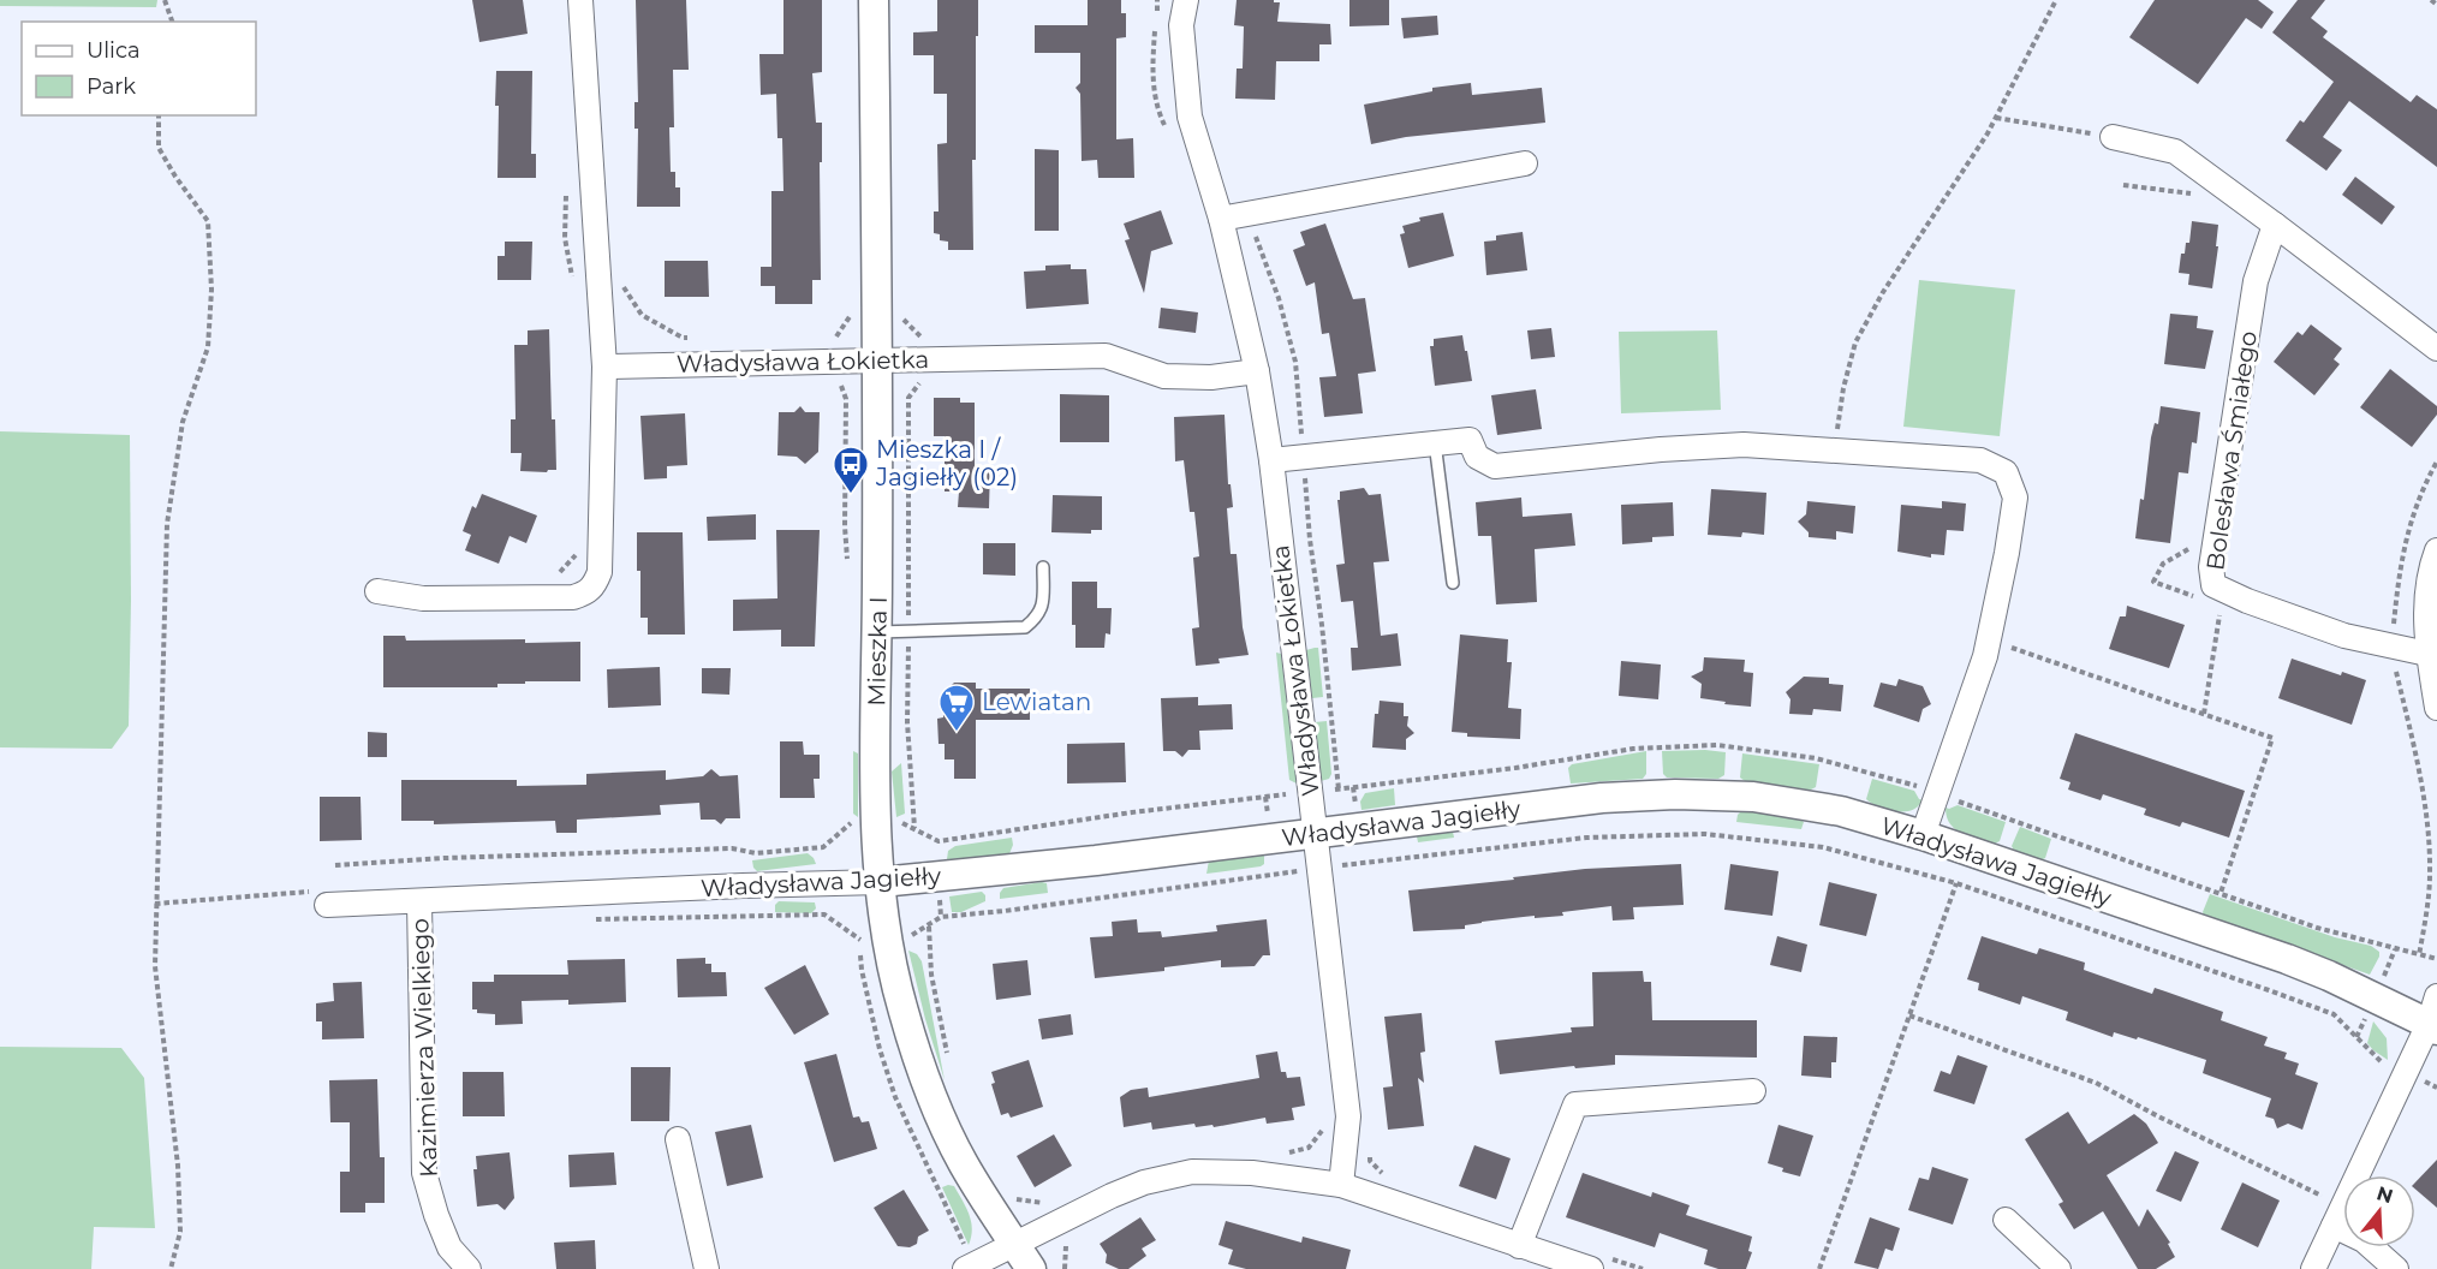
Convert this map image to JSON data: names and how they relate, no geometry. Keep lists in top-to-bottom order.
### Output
{
  "streets": {
    "street": [
      "Władysława Łokietka",
      "Bolesława Śmiałego",
      "Mieszka I",
      "Władysława Jagiełły",
      "Kazimierza Wielkiego"
    ]
  },
  "crossings": [
    ["Władysława Łokietka", "Mieszka I"],
    ["Władysława Łokietka", "Władysława Jagiełły"],
    ["Mieszka I", "Władysława Jagiełły"],
    ["Władysława Jagiełły", "Kazimierza Wielkiego"]
  ],
  "places": {
    "bus stop": ["Mieszka I / Jagiełły (02)"],
    "supermarket": ["Lewiatan"]
  },
  "legend": ["Ulica", "Park"],
  "north": "top"
}
